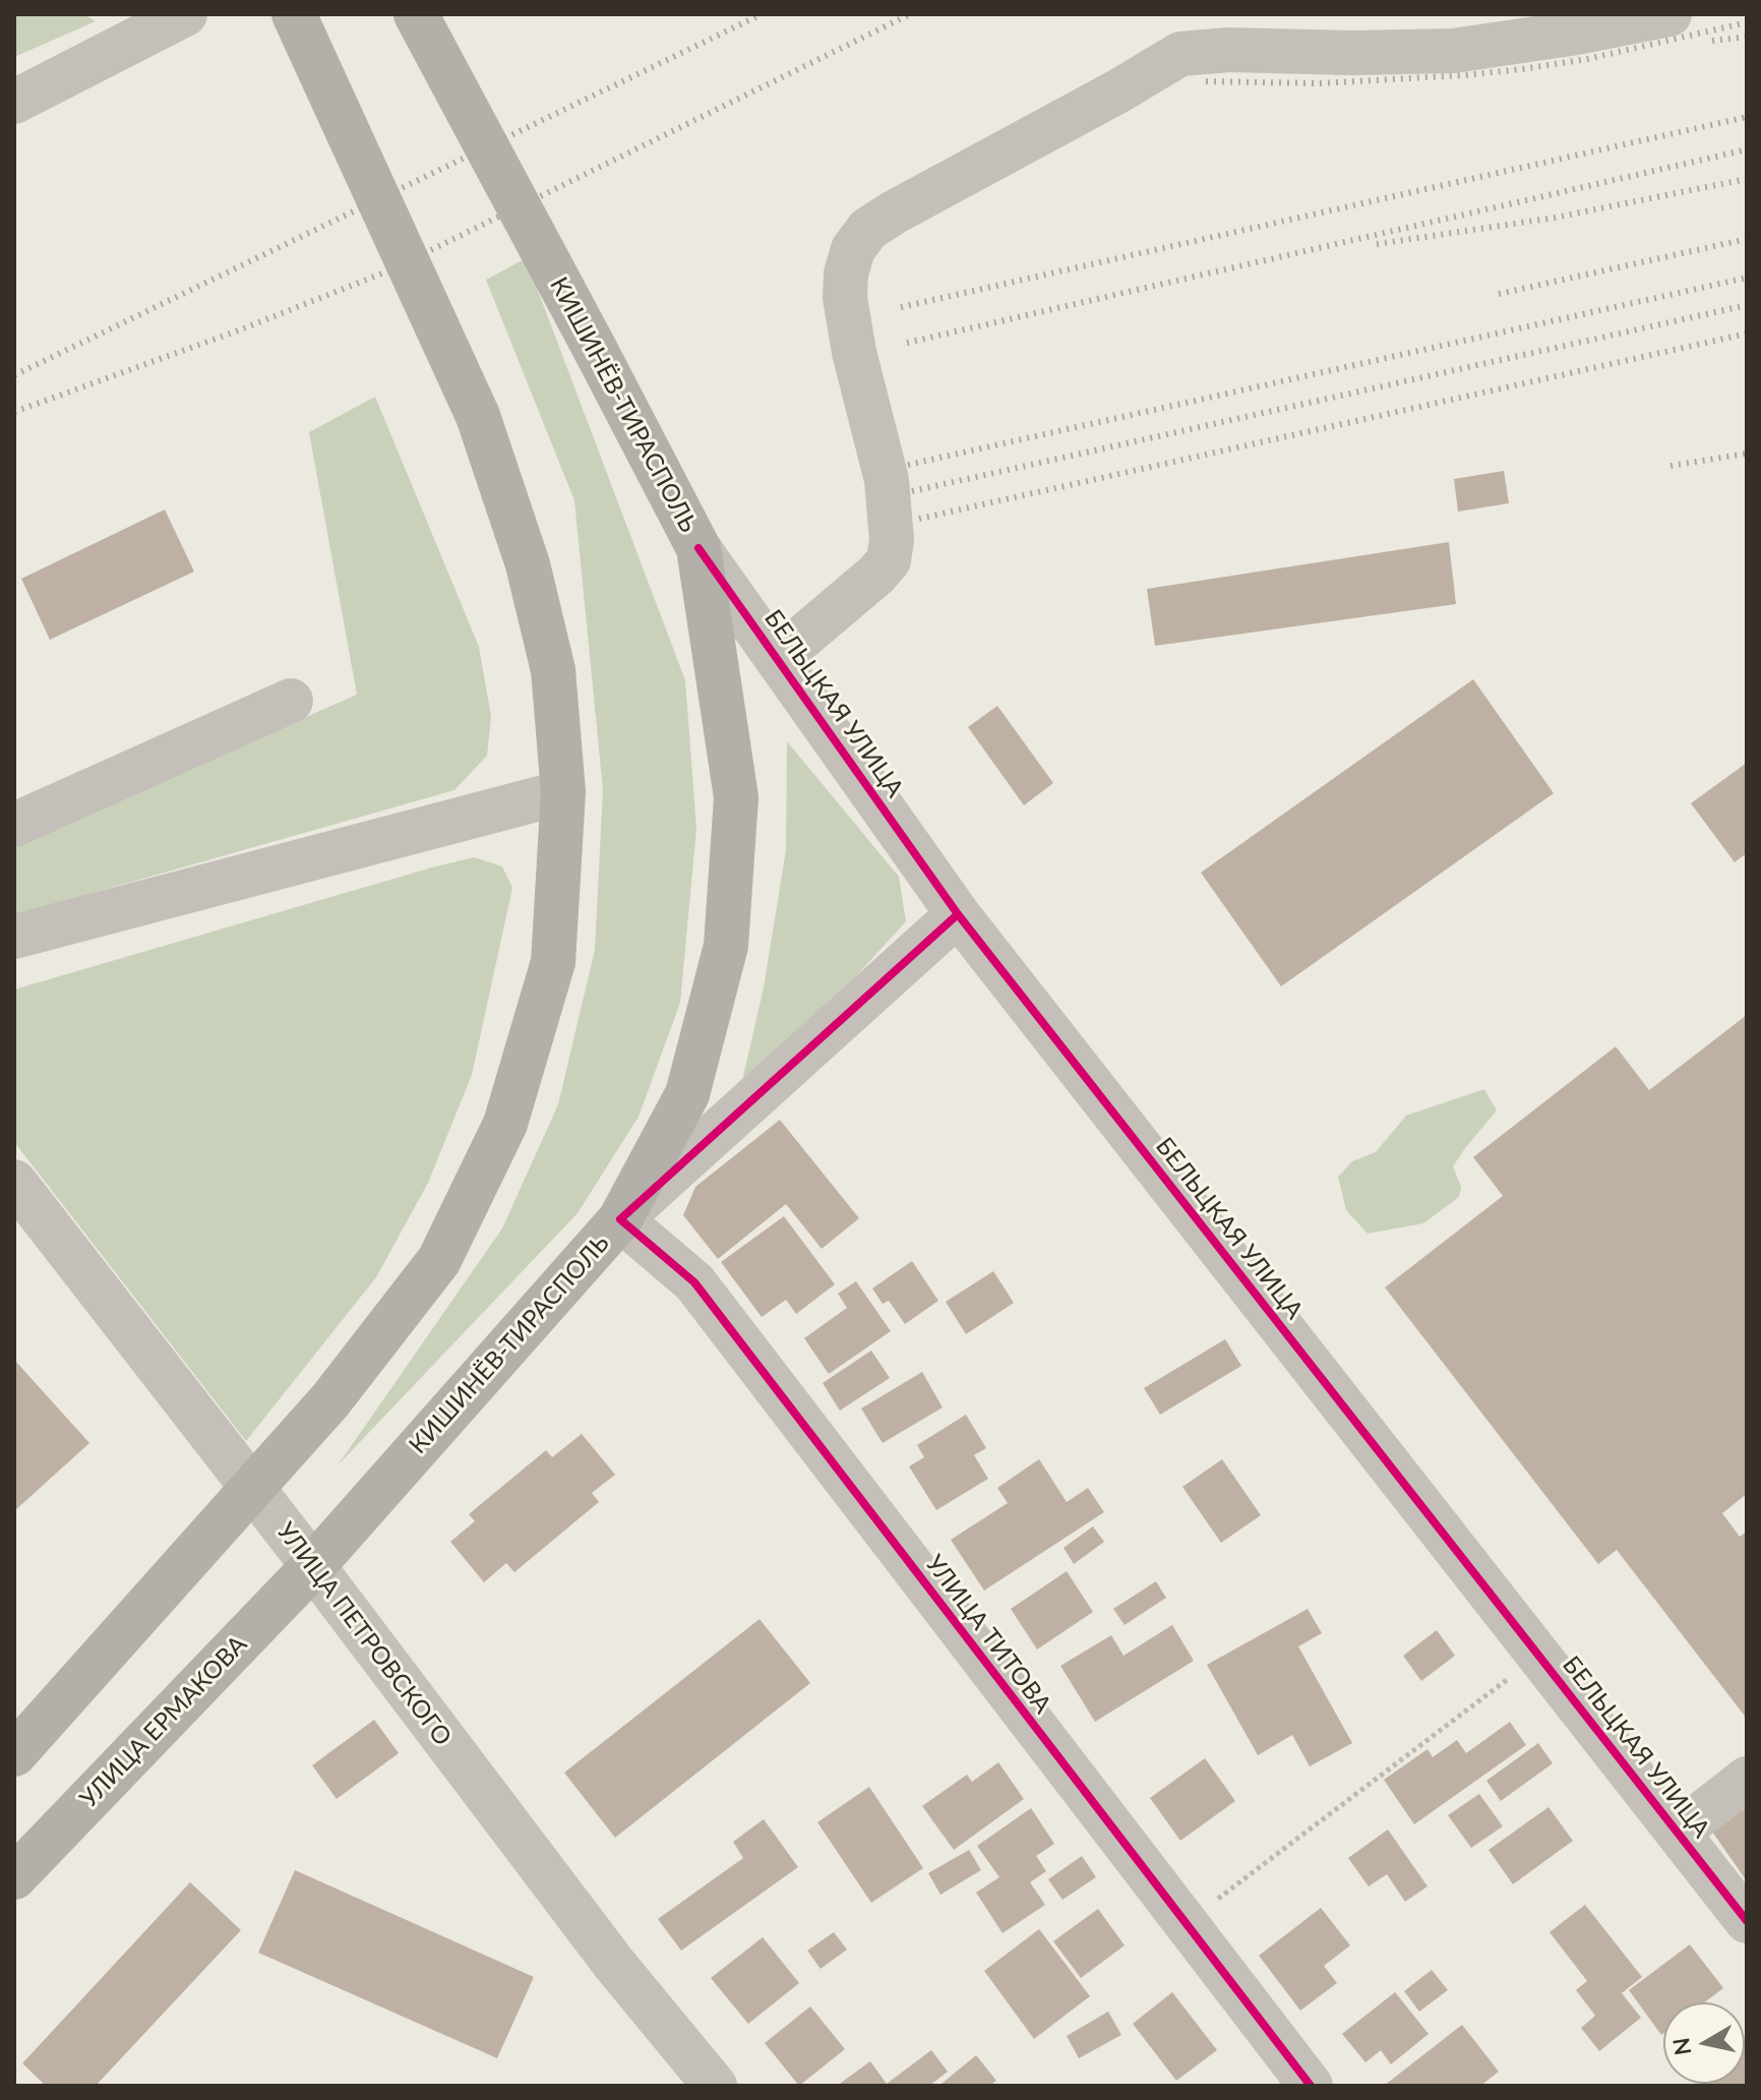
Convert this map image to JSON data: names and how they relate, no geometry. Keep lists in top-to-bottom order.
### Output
{
  "streets": {
    "main road": ["КИШИНЁВ-ТИРАСПОЛЬ", "УЛИЦА ЕРМАКОВА"],
    "street": ["БЕЛЬЦКАЯ УЛИЦА", "УЛИЦА ПЕТРОВСКОГО", "УЛИЦА ТИТОВА"]
  },
  "crossings": [
    ["КИШИНЁВ-ТИРАСПОЛЬ", "БЕЛЬЦКАЯ УЛИЦА"],
    ["КИШИНЁВ-ТИРАСПОЛЬ", "УЛИЦА ПЕТРОВСКОГО"],
    ["КИШИНЁВ-ТИРАСПОЛЬ", "УЛИЦА ТИТОВА"],
    ["КИШИНЁВ-ТИРАСПОЛЬ", "УЛИЦА ЕРМАКОВА"],
    ["УЛИЦА ПЕТРОВСКОГО", "УЛИЦА ЕРМАКОВА"]
  ],
  "north": "left"
}
